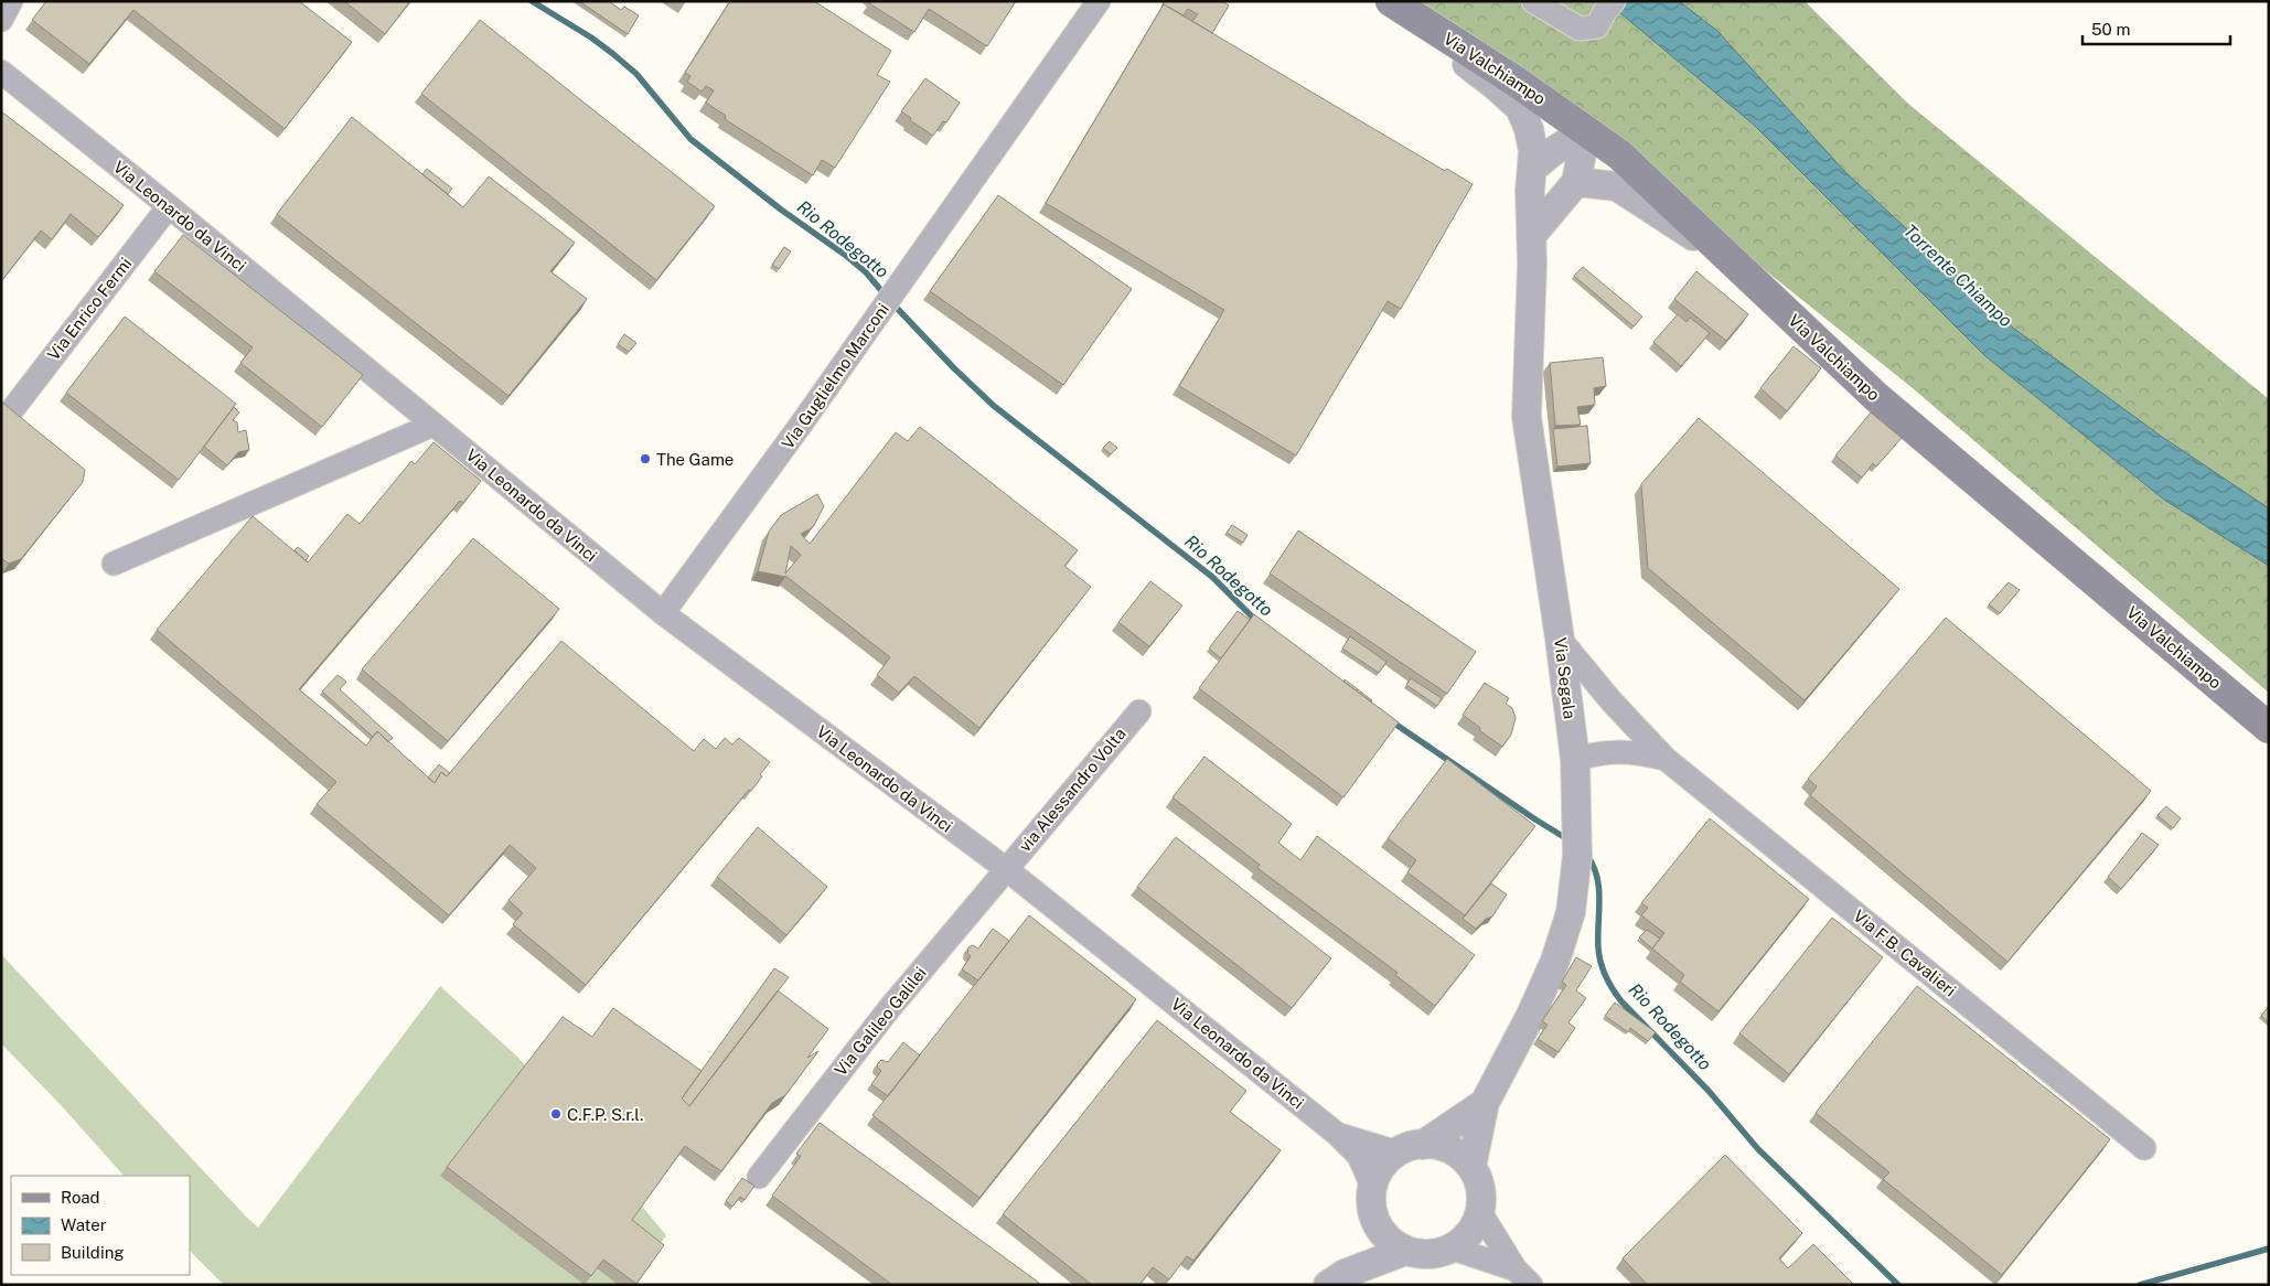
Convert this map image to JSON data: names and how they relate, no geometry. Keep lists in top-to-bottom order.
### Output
{
  "streets": {
    "main road": ["Via Valchiampo"],
    "street": [
      "Via Leonardo da Vinci",
      "Via Enrico Fermi",
      "Via Guglielmo Marconi",
      "Via Segala",
      "via Alessandro Volta",
      "Via F.B. Cavalieri",
      "Via Galileo Galilei"
    ]
  },
  "crossings": [
    ["Via Valchiampo", "Via Segala"],
    ["Via Leonardo da Vinci", "Via Enrico Fermi"],
    ["Via Leonardo da Vinci", "Via Guglielmo Marconi"],
    ["Via Leonardo da Vinci", "Via Segala"],
    ["Via Leonardo da Vinci", "via Alessandro Volta"],
    ["Via Leonardo da Vinci", "Via Galileo Galilei"],
    ["Via Segala", "Via F.B. Cavalieri"],
    ["via Alessandro Volta", "Via Galileo Galilei"]
  ],
  "water": ["Rio Rodegotto", "Torrente Chiampo"],
  "places": ["The Game", "C.F.P. S.r.l."],
  "legend": ["Road", "Water", "Building"],
  "scale_bar": "50 m"
}
